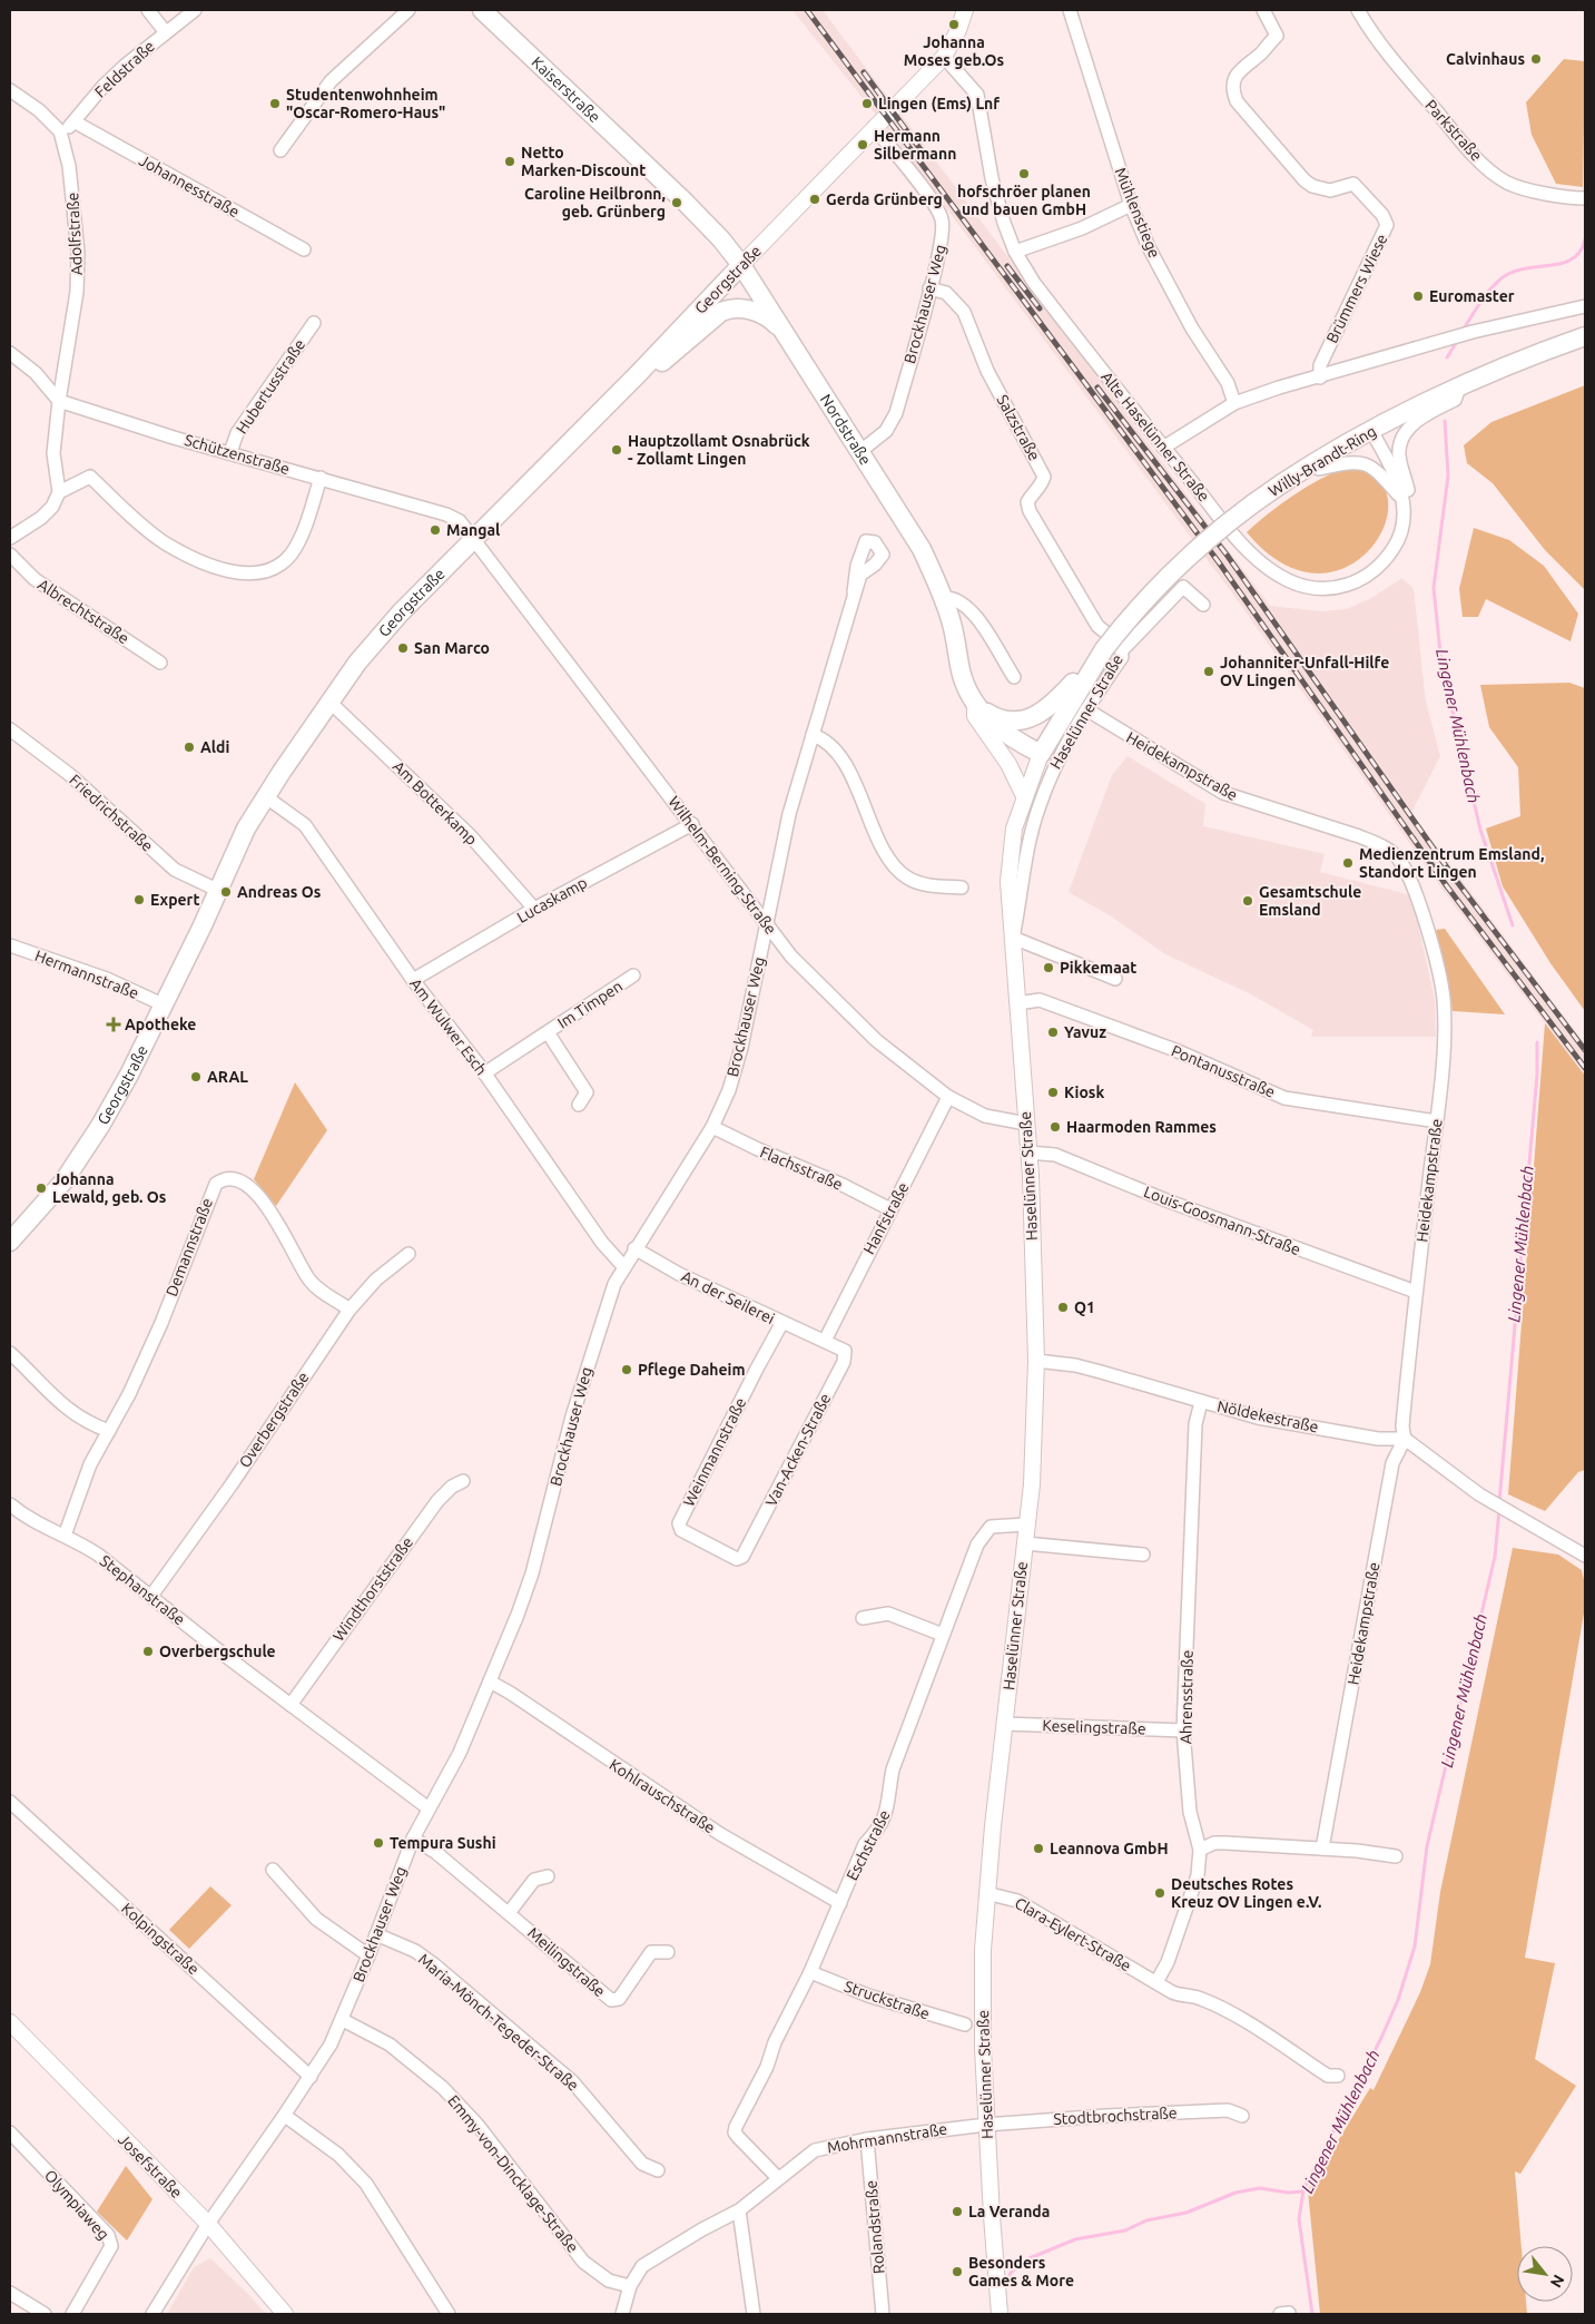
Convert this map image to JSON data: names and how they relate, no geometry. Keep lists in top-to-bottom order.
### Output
{
  "streets": {
    "main road": [
      "Kaiserstraße",
      "Georgstraße",
      "Nordstraße",
      "Willy-Brandt-Ring"
    ],
    "street": [
      "Feldstraße",
      "Parkstraße",
      "Johannesstraße",
      "Mühlenstiege",
      "Adolfstraße",
      "Brümmers Wiese",
      "Brockhauser Weg",
      "Hubertusstraße",
      "Salzstraße",
      "Alte Haselünner Straße",
      "Schützenstraße",
      "Albrechtstraße",
      "Haselünner Straße",
      "Heidekampstraße",
      "Am Botterkamp",
      "Friedrichstraße",
      "Wilhelm-Berning-Straße",
      "Lucaskamp",
      "Hermannstraße",
      "Im Timpen",
      "Am Wulwer Esch",
      "Pontanusstraße",
      "Flachsstraße",
      "Hanfstraße",
      "Louis-Goosmann-Straße",
      "Demannstraße",
      "An der Seilerei",
      "Nöldekestraße",
      "Overbergstraße",
      "Van-Acken-Straße",
      "Weinmannstraße",
      "Windthorststraße",
      "Stephanstraße",
      "Ahrensstraße",
      "Keselingstraße",
      "Kohlrauschstraße",
      "Eschstraße",
      "Clara-Eylert-Straße",
      "Kolpingstraße",
      "Meilingstraße",
      "Struckstraße",
      "Maria-Mönch-Tegeder-Straße",
      "Stodtbrochstraße",
      "Mohrmannstraße",
      "Josefstraße",
      "Emmy-von-Dincklage-Straße",
      "Olympiaweg",
      "Rolandstraße"
    ]
  },
  "crossings": [
    ["Feldstraße", "Johannesstraße"],
    ["Feldstraße", "Adolfstraße"],
    ["Kaiserstraße", "Georgstraße"],
    ["Kaiserstraße", "Nordstraße"],
    ["Adolfstraße", "Schützenstraße"],
    ["Georgstraße", "Brockhauser Weg"],
    ["Georgstraße", "Nordstraße"],
    ["Georgstraße", "Alte Haselünner Straße"],
    ["Georgstraße", "Schützenstraße"],
    ["Georgstraße", "Am Botterkamp"],
    ["Georgstraße", "Friedrichstraße"],
    ["Georgstraße", "Wilhelm-Berning-Straße"],
    ["Georgstraße", "Hermannstraße"],
    ["Georgstraße", "Am Wulwer Esch"],
    ["Brockhauser Weg", "Salzstraße"],
    ["Brockhauser Weg", "Nordstraße"],
    ["Brockhauser Weg", "Wilhelm-Berning-Straße"],
    ["Brockhauser Weg", "Am Wulwer Esch"],
    ["Brockhauser Weg", "Flachsstraße"],
    ["Brockhauser Weg", "An der Seilerei"],
    ["Brockhauser Weg", "Stephanstraße"],
    ["Brockhauser Weg", "Kohlrauschstraße"],
    ["Brockhauser Weg", "Kolpingstraße"],
    ["Brockhauser Weg", "Meilingstraße"],
    ["Brockhauser Weg", "Maria-Mönch-Tegeder-Straße"],
    ["Brockhauser Weg", "Josefstraße"],
    ["Brockhauser Weg", "Emmy-von-Dincklage-Straße"],
    ["Hubertusstraße", "Schützenstraße"],
    ["Salzstraße", "Willy-Brandt-Ring"],
    ["Salzstraße", "Haselünner Straße"],
    ["Nordstraße", "Willy-Brandt-Ring"],
    ["Nordstraße", "Haselünner Straße"],
    ["Alte Haselünner Straße", "Willy-Brandt-Ring"],
    ["Schützenstraße", "Wilhelm-Berning-Straße"],
    ["Willy-Brandt-Ring", "Haselünner Straße"],
    ["Haselünner Straße", "Heidekampstraße"],
    ["Haselünner Straße", "Wilhelm-Berning-Straße"],
    ["Haselünner Straße", "Pontanusstraße"],
    ["Haselünner Straße", "Louis-Goosmann-Straße"],
    ["Haselünner Straße", "Nöldekestraße"],
    ["Haselünner Straße", "Keselingstraße"],
    ["Haselünner Straße", "Eschstraße"],
    ["Haselünner Straße", "Clara-Eylert-Straße"],
    ["Haselünner Straße", "Stodtbrochstraße"],
    ["Haselünner Straße", "Mohrmannstraße"],
    ["Heidekampstraße", "Pontanusstraße"],
    ["Heidekampstraße", "Louis-Goosmann-Straße"],
    ["Heidekampstraße", "Nöldekestraße"],
    ["Am Botterkamp", "Lucaskamp"],
    ["Wilhelm-Berning-Straße", "Lucaskamp"],
    ["Wilhelm-Berning-Straße", "Hanfstraße"],
    ["Lucaskamp", "Am Wulwer Esch"],
    ["Im Timpen", "Am Wulwer Esch"],
    ["Flachsstraße", "Hanfstraße"],
    ["Hanfstraße", "An der Seilerei"],
    ["Hanfstraße", "Van-Acken-Straße"],
    ["Demannstraße", "Overbergstraße"],
    ["Demannstraße", "Stephanstraße"],
    ["An der Seilerei", "Van-Acken-Straße"],
    ["An der Seilerei", "Weinmannstraße"],
    ["Nöldekestraße", "Ahrensstraße"],
    ["Overbergstraße", "Stephanstraße"],
    ["Van-Acken-Straße", "Weinmannstraße"],
    ["Windthorststraße", "Stephanstraße"],
    ["Ahrensstraße", "Keselingstraße"],
    ["Ahrensstraße", "Clara-Eylert-Straße"],
    ["Kohlrauschstraße", "Eschstraße"],
    ["Eschstraße", "Struckstraße"],
    ["Eschstraße", "Mohrmannstraße"],
    ["Stodtbrochstraße", "Mohrmannstraße"],
    ["Mohrmannstraße", "Emmy-von-Dincklage-Straße"],
    ["Mohrmannstraße", "Rolandstraße"]
  ],
  "water": ["Lingener Mühlenbach"],
  "places": {
    "other": [
      "Johanna Moses geb.Os",
      "Calvinhaus",
      "Studentenwohnheim \"Oscar-Romero-Haus\"",
      "Lingen (Ems) Lnf",
      "Hermann Silbermann",
      "Netto Marken-Discount",
      "hofschröer planen und bauen GmbH",
      "Gerda Grünberg",
      "Caroline Heilbronn, geb. Grünberg",
      "Euromaster",
      "Hauptzollamt Osnabrück - Zollamt Lingen",
      "Mangal",
      "San Marco",
      "Johanniter-Unfall-Hilfe OV Lingen",
      "Aldi",
      "Medienzentrum Emsland, Standort Lingen",
      "Andreas Os",
      "Expert",
      "Gesamtschule Emsland",
      "Pikkemaat",
      "Yavuz",
      "ARAL",
      "Kiosk",
      "Haarmoden Rammes",
      "Johanna Lewald, geb. Os",
      "Q1",
      "Pflege Daheim",
      "Overbergschule",
      "Tempura Sushi",
      "Leannova GmbH",
      "Deutsches Rotes Kreuz OV Lingen e.V.",
      "La Veranda",
      "Besonders Games & More"
    ],
    "health": ["Apotheke"]
  },
  "north": "bottom right"
}
